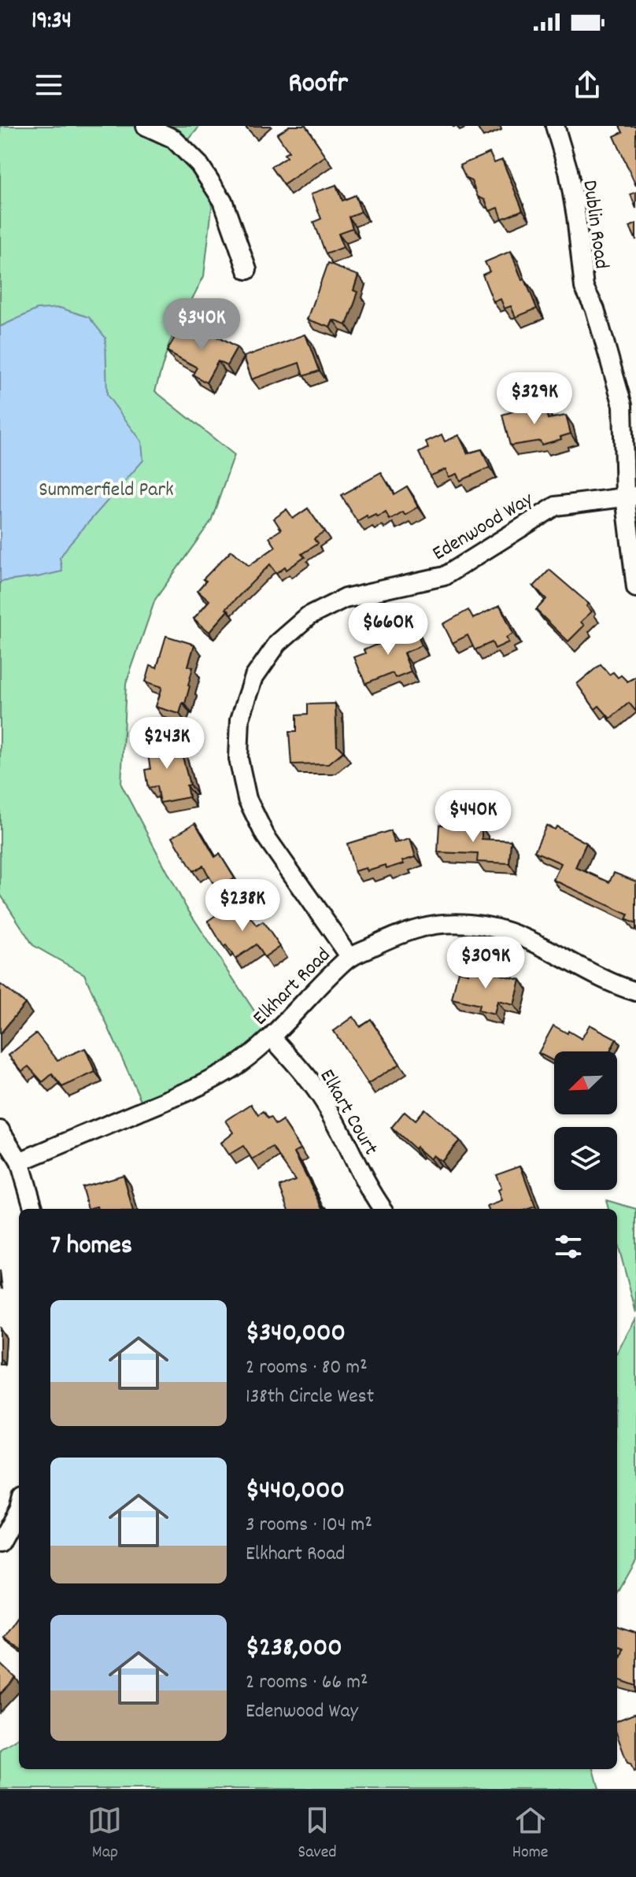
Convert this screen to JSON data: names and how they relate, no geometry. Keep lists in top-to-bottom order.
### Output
{
  "streets": {
    "street": [
      "Dublin Road",
      "Edenwood Way",
      "Elkhart Road",
      "Elkart Court"
    ]
  },
  "crossings": [
    ["Dublin Road", "Edenwood Way"],
    ["Edenwood Way", "Elkhart Road"],
    ["Elkhart Road", "Elkart Court"]
  ],
  "parks": ["Summerfield Park"],
  "north": "bottom left",
  "page": {
    "status": "19:34",
    "header": "Roofr",
    "price": [
      "$340K",
      "$329K",
      "$660K",
      "$243K",
      "$440K",
      "$238K",
      "$309K"
    ],
    "heading": "7 homes",
    "list": [
      {
        "name": "$340,000",
        "note": "2 rooms · 80 m² · 138th Circle West"
      },
      {
        "name": "$440,000",
        "note": "3 rooms · 104 m² · Elkhart Road"
      },
      {
        "name": "$238,000",
        "note": "2 rooms · 66 m² · Edenwood Way"
      }
    ],
    "tabs": ["Map", "Saved", "Home"]
  }
}
